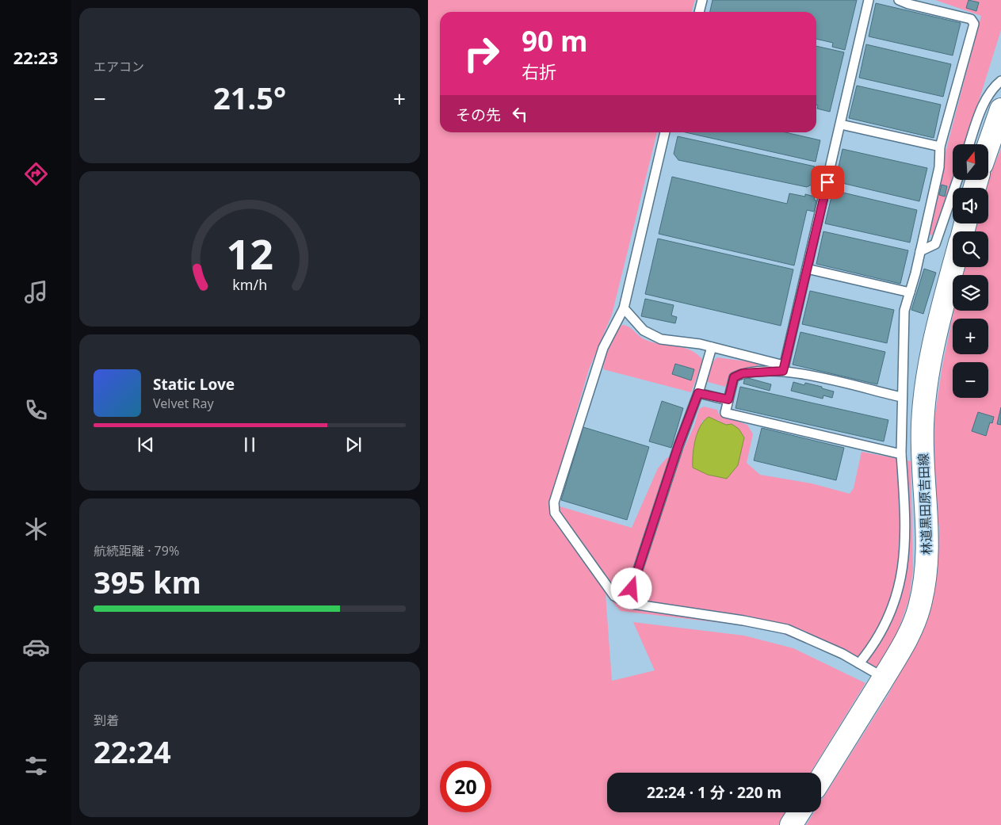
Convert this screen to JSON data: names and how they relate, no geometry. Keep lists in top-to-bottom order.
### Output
{
  "streets": {
    "street": ["林道黒田原吉田線"]
  },
  "north": "top",
  "page": {
    "tabs": "22:23",
    "tile": [
      "エアコン",
      ["航続距離 · 79%", "395 km"],
      ["到着", "22:24"]
    ],
    "turn": ["90 m", "右折"],
    "heat": ["−", "21.5°", "+"],
    "then": "その先",
    "map_buttons": ["+", "−"],
    "song": ["Static Love", "Velvet Ray"],
    "limit": "20",
    "trip": "22:24 · 1 分 · 220 m",
    "gauge": ["12", "km/h"]
  }
}
